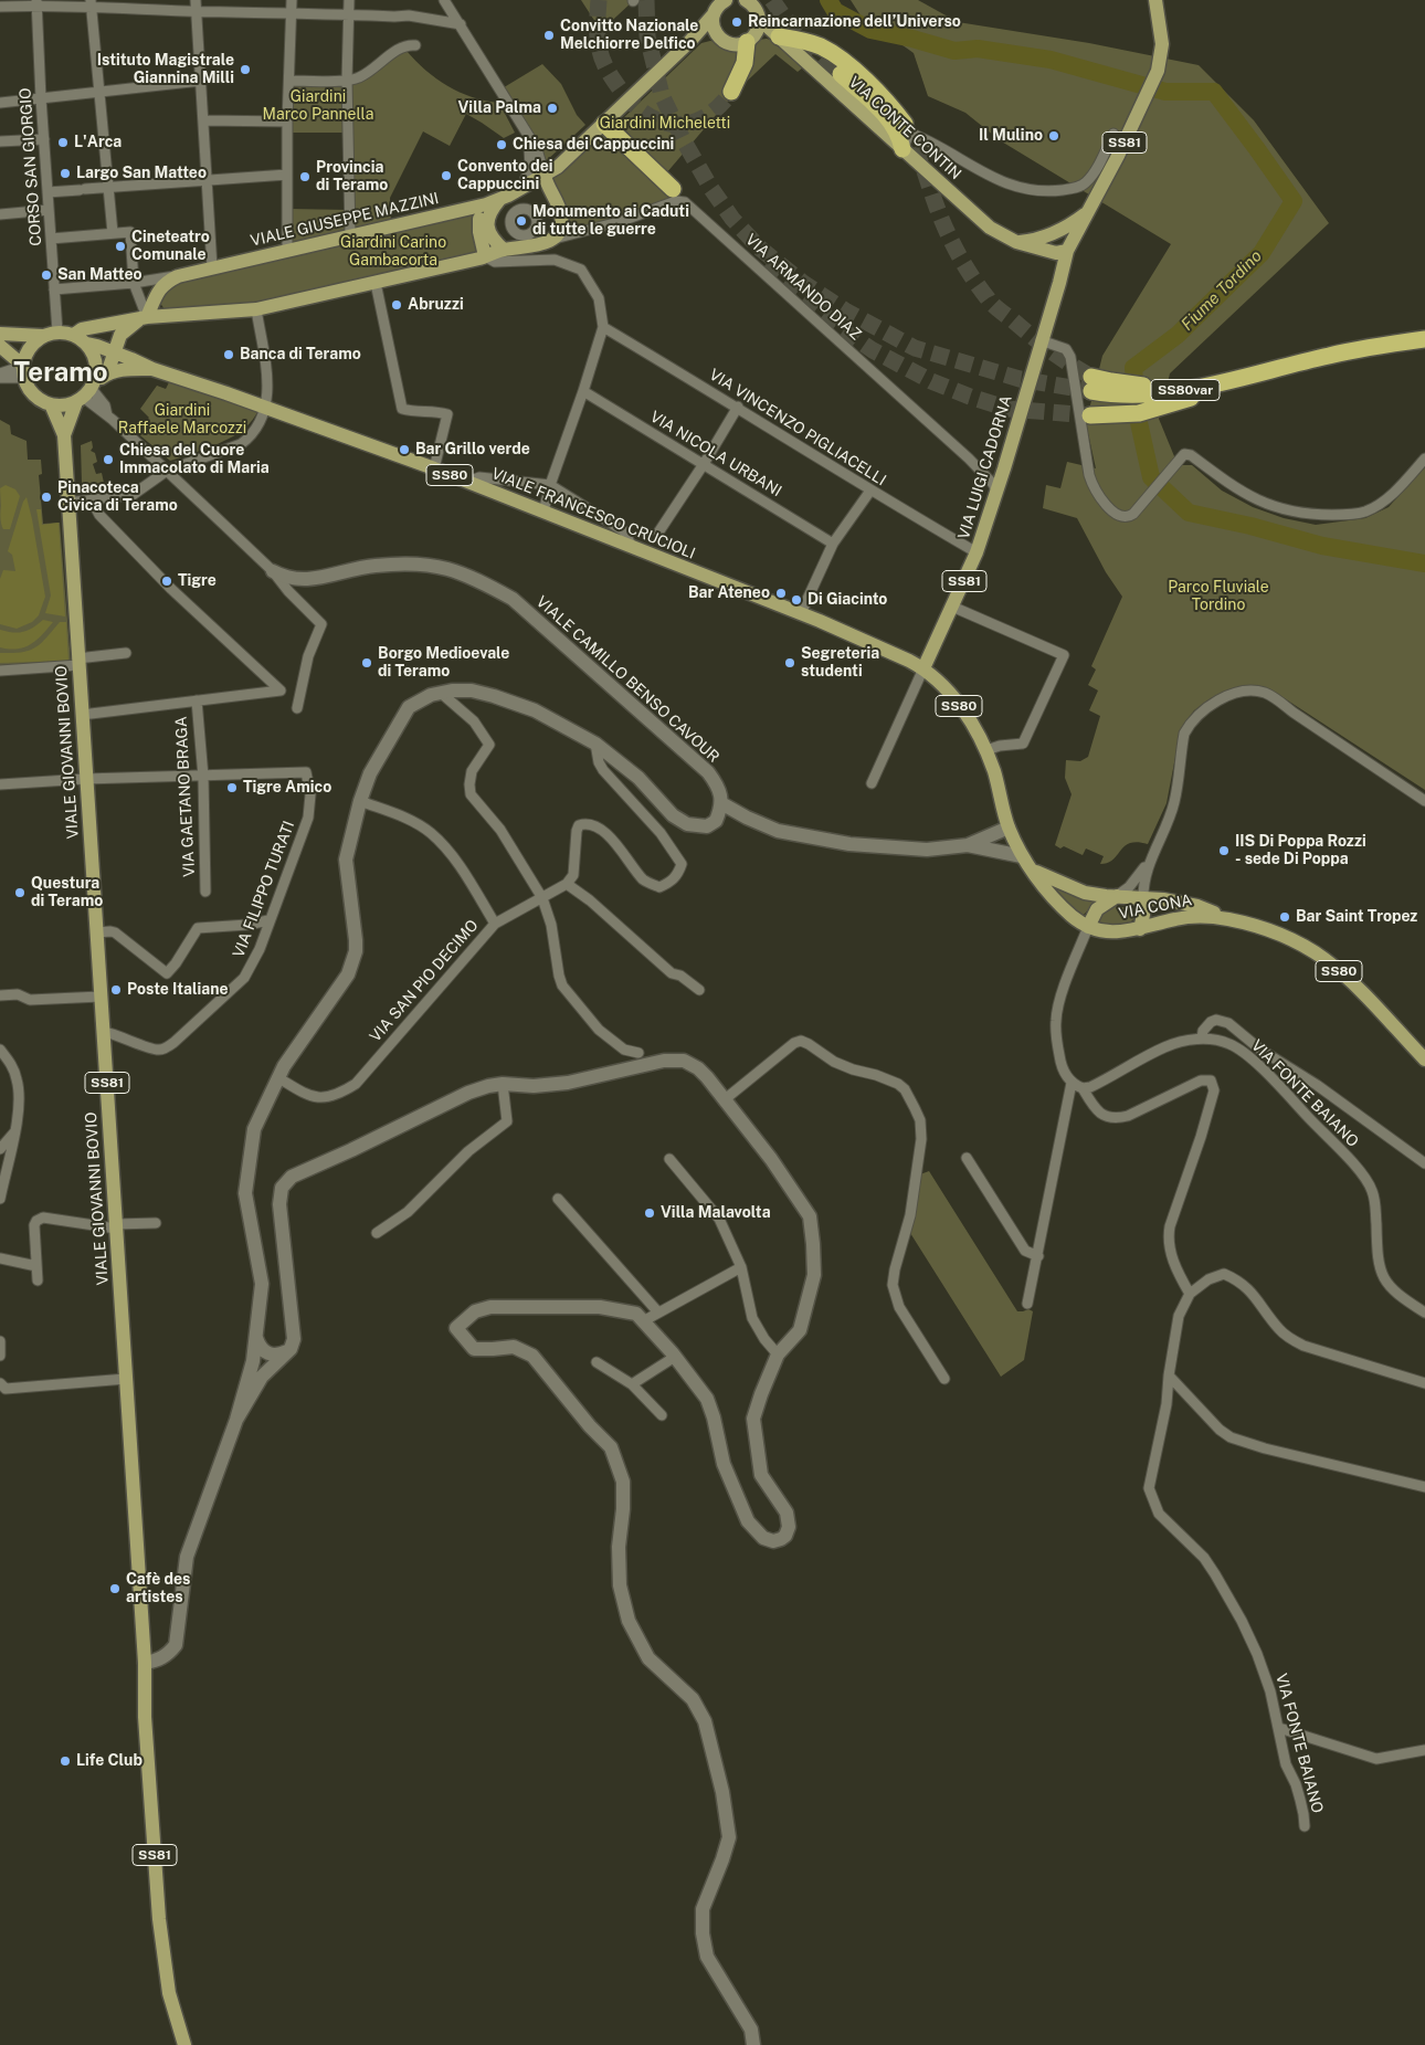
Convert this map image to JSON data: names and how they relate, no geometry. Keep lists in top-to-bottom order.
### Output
{
  "streets": {
    "main road": [
      "VIA CONTE CONTIN",
      "SS81",
      "VIALE GIUSEPPE MAZZINI",
      "VIA LUIGI CADORNA",
      "SS80",
      "VIALE FRANCESCO CRUCIOLI",
      "VIALE CAMILLO BENSO CAVOUR",
      "VIALE GIOVANNI BOVIO",
      "VIA CONA"
    ],
    "street": [
      "CORSO SAN GIORGIO",
      "VIA ARMANDO DIAZ",
      "VIA VINCENZO PIGLIACELLI",
      "VIA NICOLA URBANI",
      "VIA GAETANO BRAGA",
      "VIA FILIPPO TURATI",
      "VIA SAN PIO DECIMO",
      "VIA FONTE BAIANO"
    ]
  },
  "crossings": [
    ["VIA CONTE CONTIN", "SS81"],
    ["VIA CONTE CONTIN", "VIA LUIGI CADORNA"],
    ["SS81", "CORSO SAN GIORGIO"],
    ["SS81", "VIALE GIUSEPPE MAZZINI"],
    ["SS81", "VIA LUIGI CADORNA"],
    ["SS81", "VIALE FRANCESCO CRUCIOLI"],
    ["SS81", "VIALE GIOVANNI BOVIO"],
    ["CORSO SAN GIORGIO", "VIALE GIUSEPPE MAZZINI"],
    ["CORSO SAN GIORGIO", "VIALE FRANCESCO CRUCIOLI"],
    ["VIALE GIUSEPPE MAZZINI", "VIA ARMANDO DIAZ"],
    ["VIALE GIUSEPPE MAZZINI", "VIALE FRANCESCO CRUCIOLI"],
    ["VIA ARMANDO DIAZ", "VIA LUIGI CADORNA"],
    ["VIA VINCENZO PIGLIACELLI", "VIA LUIGI CADORNA"],
    ["VIA LUIGI CADORNA", "SS80"],
    ["VIA LUIGI CADORNA", "VIALE FRANCESCO CRUCIOLI"],
    ["SS80", "VIALE FRANCESCO CRUCIOLI"],
    ["SS80", "VIA CONA"],
    ["VIALE GIOVANNI BOVIO", "VIA FILIPPO TURATI"],
    ["VIA GAETANO BRAGA", "VIA FILIPPO TURATI"]
  ],
  "districts": ["Teramo"],
  "water": ["Fiume Tordino"],
  "parks": [
    "Giardini Marco Pannella",
    "Giardini Micheletti",
    "Giardini Carino Gambacorta",
    "Giardini Raffaele Marcozzi",
    "Parco Fluviale Tordino"
  ],
  "places": [
    "Reincarnazione dell’Universo",
    "Convitto Nazionale Melchiorre Delfico",
    "Istituto Magistrale Giannina Milli",
    "Villa Palma",
    "Il Mulino",
    "L'Arca",
    "Chiesa dei Cappuccini",
    "Largo San Matteo",
    "Convento dei Cappuccini",
    "Provincia di Teramo",
    "Monumento ai Caduti di tutte le guerre",
    "Cineteatro Comunale",
    "San Matteo",
    "Abruzzi",
    "Banca di Teramo",
    "Bar Grillo verde",
    "Chiesa del Cuore Immacolato di Maria",
    "Pinacoteca Civica di Teramo",
    "Tigre",
    "Bar Ateneo",
    "Di Giacinto",
    "Borgo Medioevale di Teramo",
    "Segreteria studenti",
    "Tigre Amico",
    "IIS Di Poppa Rozzi - sede Di Poppa",
    "Questura di Teramo",
    "Bar Saint Tropez",
    "Poste Italiane",
    "Villa Malavolta",
    "Cafè des artistes",
    "Life Club"
  ]
}
